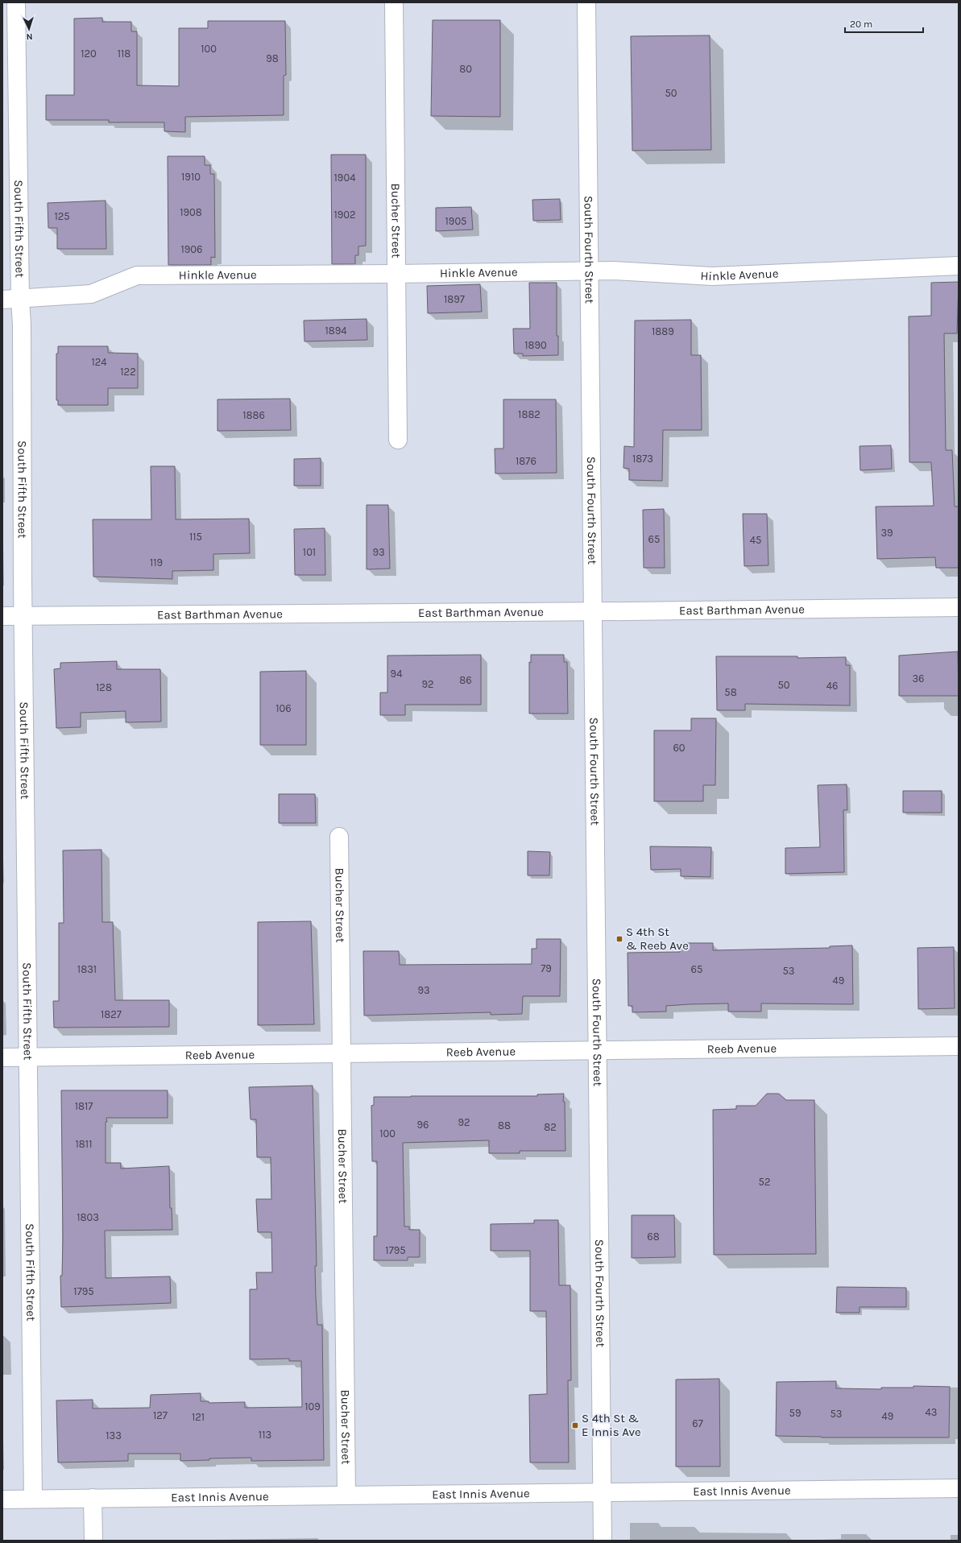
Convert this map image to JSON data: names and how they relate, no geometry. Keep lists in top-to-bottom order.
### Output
{
  "streets": {
    "street": [
      "Bucher Street",
      "South Fifth Street",
      "South Fourth Street",
      "Hinkle Avenue",
      "East Barthman Avenue",
      "Reeb Avenue",
      "East Innis Avenue"
    ]
  },
  "crossings": [
    ["Bucher Street", "Hinkle Avenue"],
    ["Bucher Street", "Reeb Avenue"],
    ["Bucher Street", "East Innis Avenue"],
    ["South Fifth Street", "Hinkle Avenue"],
    ["South Fifth Street", "East Barthman Avenue"],
    ["South Fifth Street", "Reeb Avenue"],
    ["South Fifth Street", "East Innis Avenue"],
    ["South Fourth Street", "Hinkle Avenue"],
    ["South Fourth Street", "East Barthman Avenue"],
    ["South Fourth Street", "Reeb Avenue"],
    ["South Fourth Street", "East Innis Avenue"]
  ],
  "places": {
    "transit": ["S 4th St & Reeb Ave", "S 4th St & E Innis Ave"]
  },
  "house_numbers": [
    "100",
    "120",
    "118",
    "98",
    "80",
    "50",
    "1910",
    "1904",
    "1908",
    "1902",
    "125",
    "1905",
    "1906",
    "1897",
    "1894",
    "1889",
    "1890",
    "124",
    "122",
    "1882",
    "1886",
    "1873",
    "1876",
    "39",
    "115",
    "65",
    "45",
    "101",
    "93",
    "119",
    "94",
    "36",
    "86",
    "92",
    "50",
    "46",
    "128",
    "58",
    "106",
    "60",
    "79",
    "1831",
    "65",
    "53",
    "49",
    "93",
    "1827",
    "1817",
    "92",
    "96",
    "88",
    "82",
    "100",
    "1811",
    "52",
    "1803",
    "68",
    "1795",
    "1795",
    "109",
    "43",
    "59",
    "53",
    "127",
    "49",
    "121",
    "67",
    "113",
    "133"
  ],
  "scale_bar": "20 m",
  "north": "bottom"
}
